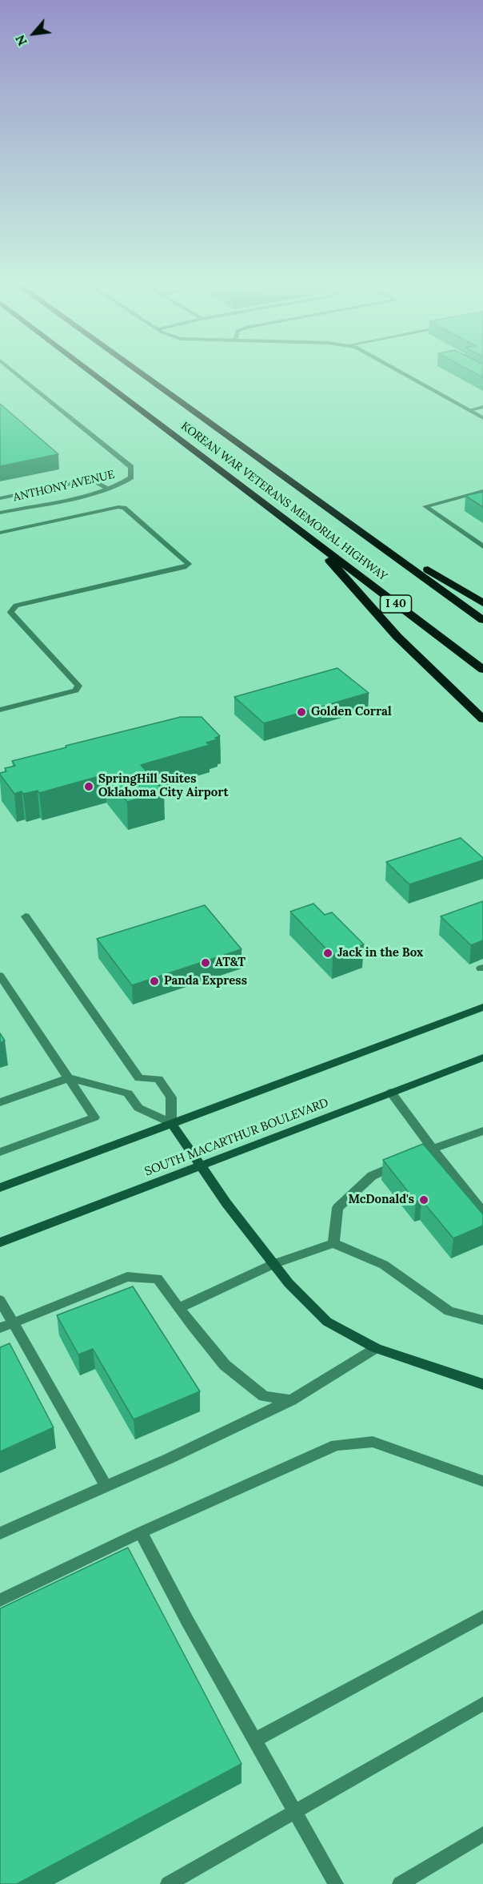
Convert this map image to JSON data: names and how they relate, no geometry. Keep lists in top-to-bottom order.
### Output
{
  "streets": {
    "highway": ["KOREAN WAR VETERANS MEMORIAL HIGHWAY", "I 40"],
    "main road": ["SOUTH MACARTHUR BOULEVARD"],
    "street": ["ANTHONY AVENUE"]
  },
  "places": [
    "Golden Corral",
    "SpringHill Suites Oklahoma City Airport",
    "Jack in the Box",
    "AT&T",
    "Panda Express",
    "McDonald's"
  ],
  "north": "bottom left"
}
